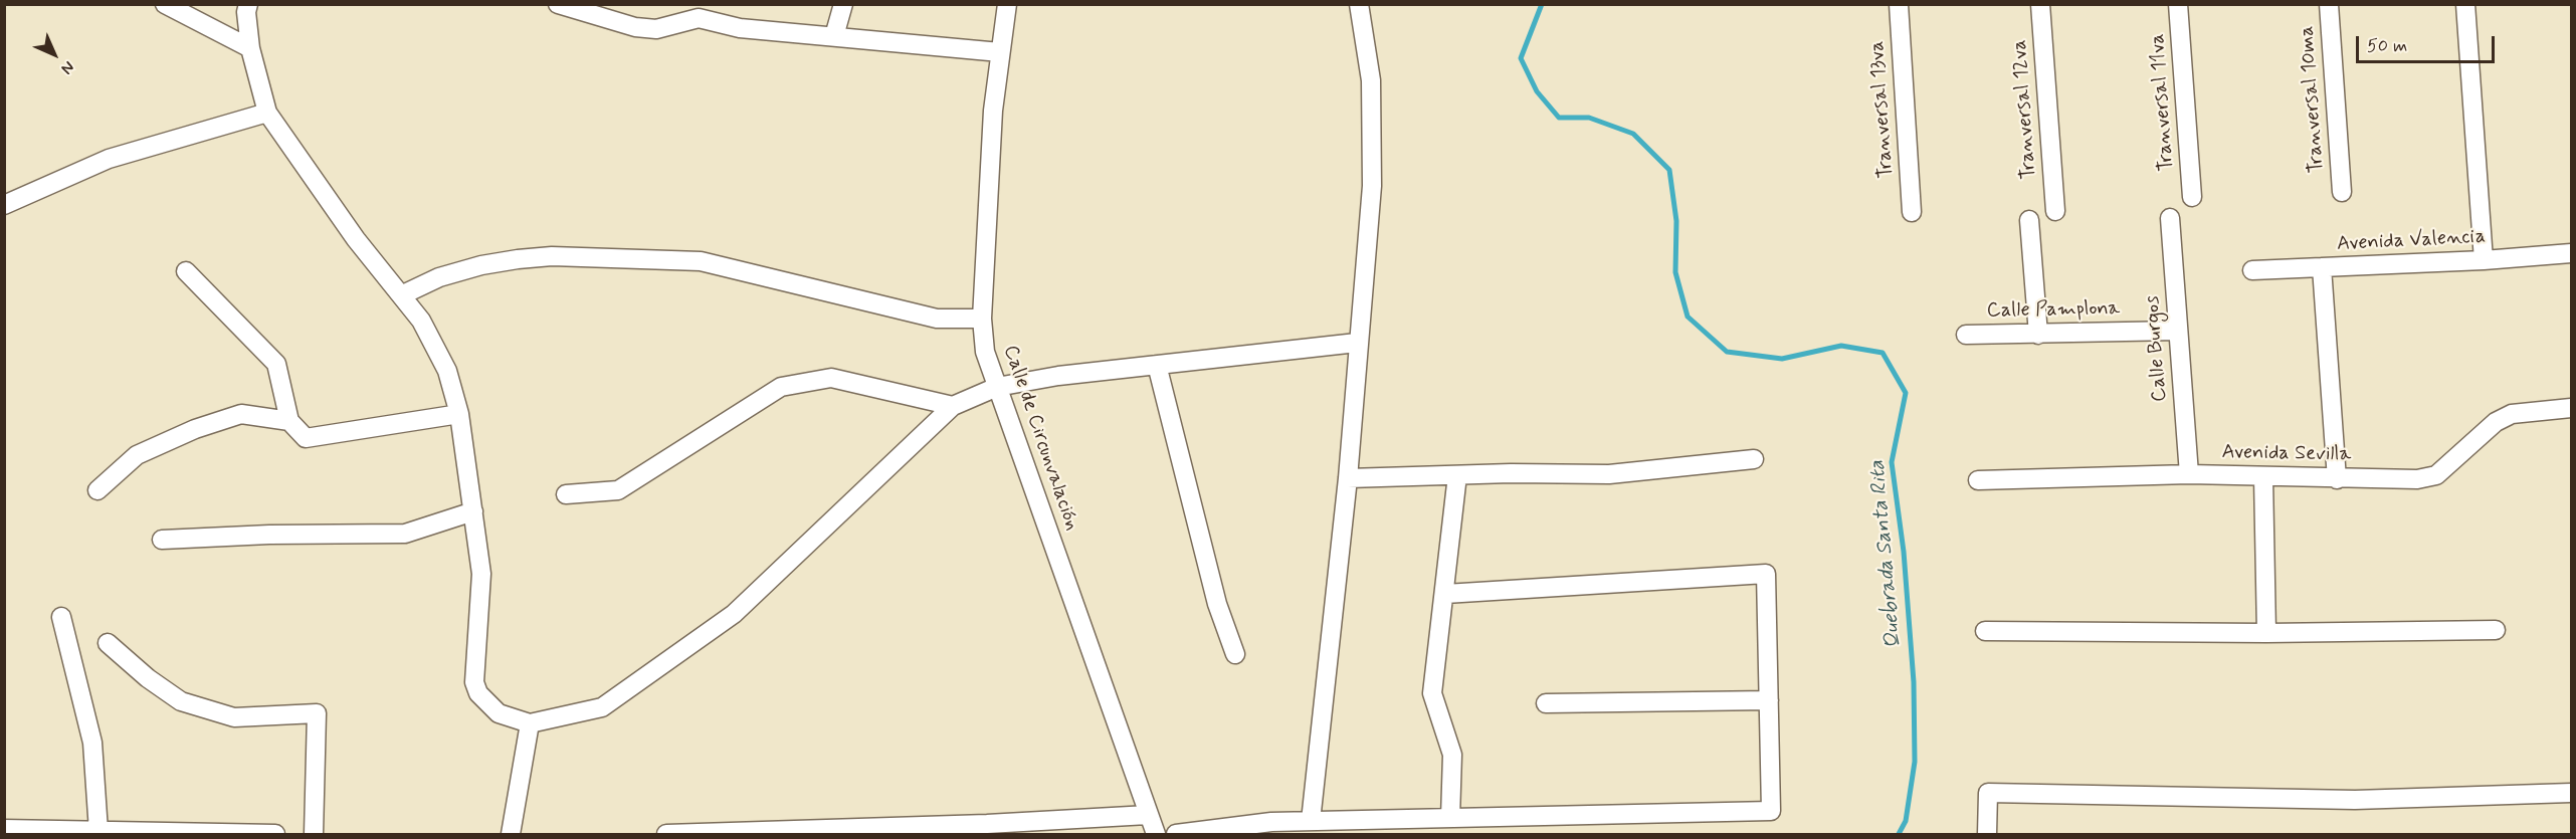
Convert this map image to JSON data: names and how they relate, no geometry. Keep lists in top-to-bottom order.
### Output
{
  "streets": {
    "street": [
      "Tranversal 10ma",
      "Tranversal 11va",
      "Tranversal 13va",
      "Tranversal 12va",
      "Avenida Valencia",
      "Calle Pamplona",
      "Calle Burgos",
      "Calle de Circunvalación",
      "Avenida Sevilla"
    ]
  },
  "crossings": [
    ["Calle Pamplona", "Calle Burgos"],
    ["Calle Burgos", "Avenida Sevilla"]
  ],
  "water": ["Quebrada Santa Rita"],
  "scale_bar": "50 m",
  "north": "bottom right"
}
